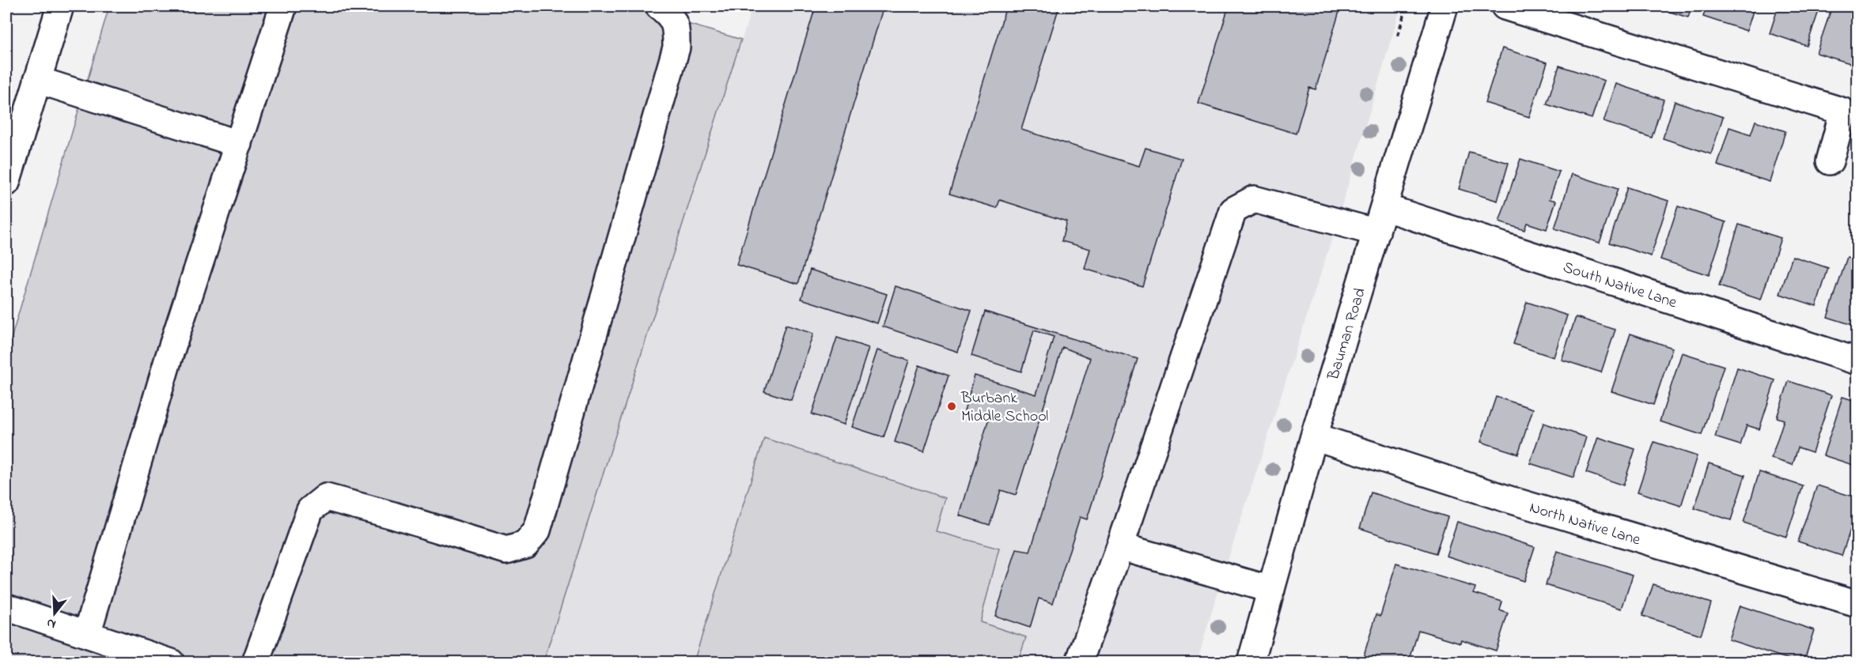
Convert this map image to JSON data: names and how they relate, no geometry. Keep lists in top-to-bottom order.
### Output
{
  "streets": {
    "street": ["South Native Lane", "Bauman Road", "North Native Lane"]
  },
  "crossings": [
    ["South Native Lane", "Bauman Road"],
    ["Bauman Road", "North Native Lane"]
  ],
  "places": ["Burbank Middle School"],
  "north": "bottom"
}
